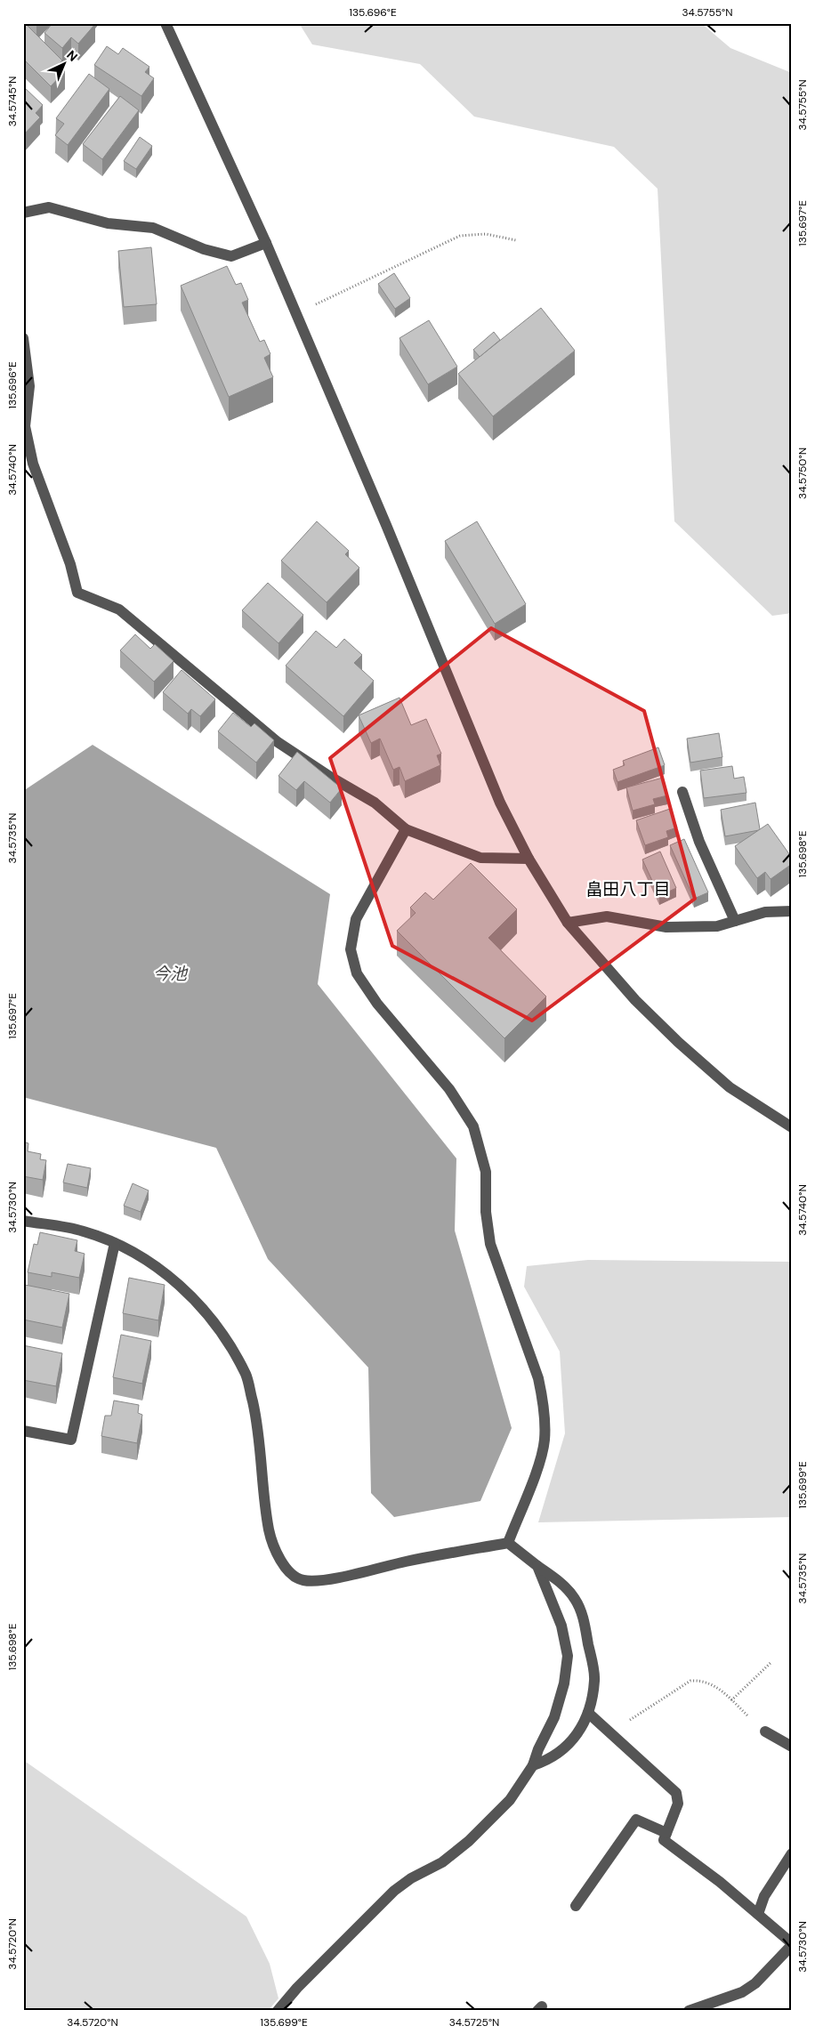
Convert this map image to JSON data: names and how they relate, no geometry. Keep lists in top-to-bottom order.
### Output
{
  "districts": ["畠田八丁目"],
  "water": ["今池"],
  "north": "top right",
  "coordinates": [
    "135.696°E",
    "34.5755°N",
    "34.5745°N",
    "135.697°E",
    "34.5740°N",
    "34.5750°N",
    "34.5735°N",
    "135.698°E",
    "34.5730°N",
    "135.699°E",
    "34.5720°N",
    "34.5725°N"
  ]
}
